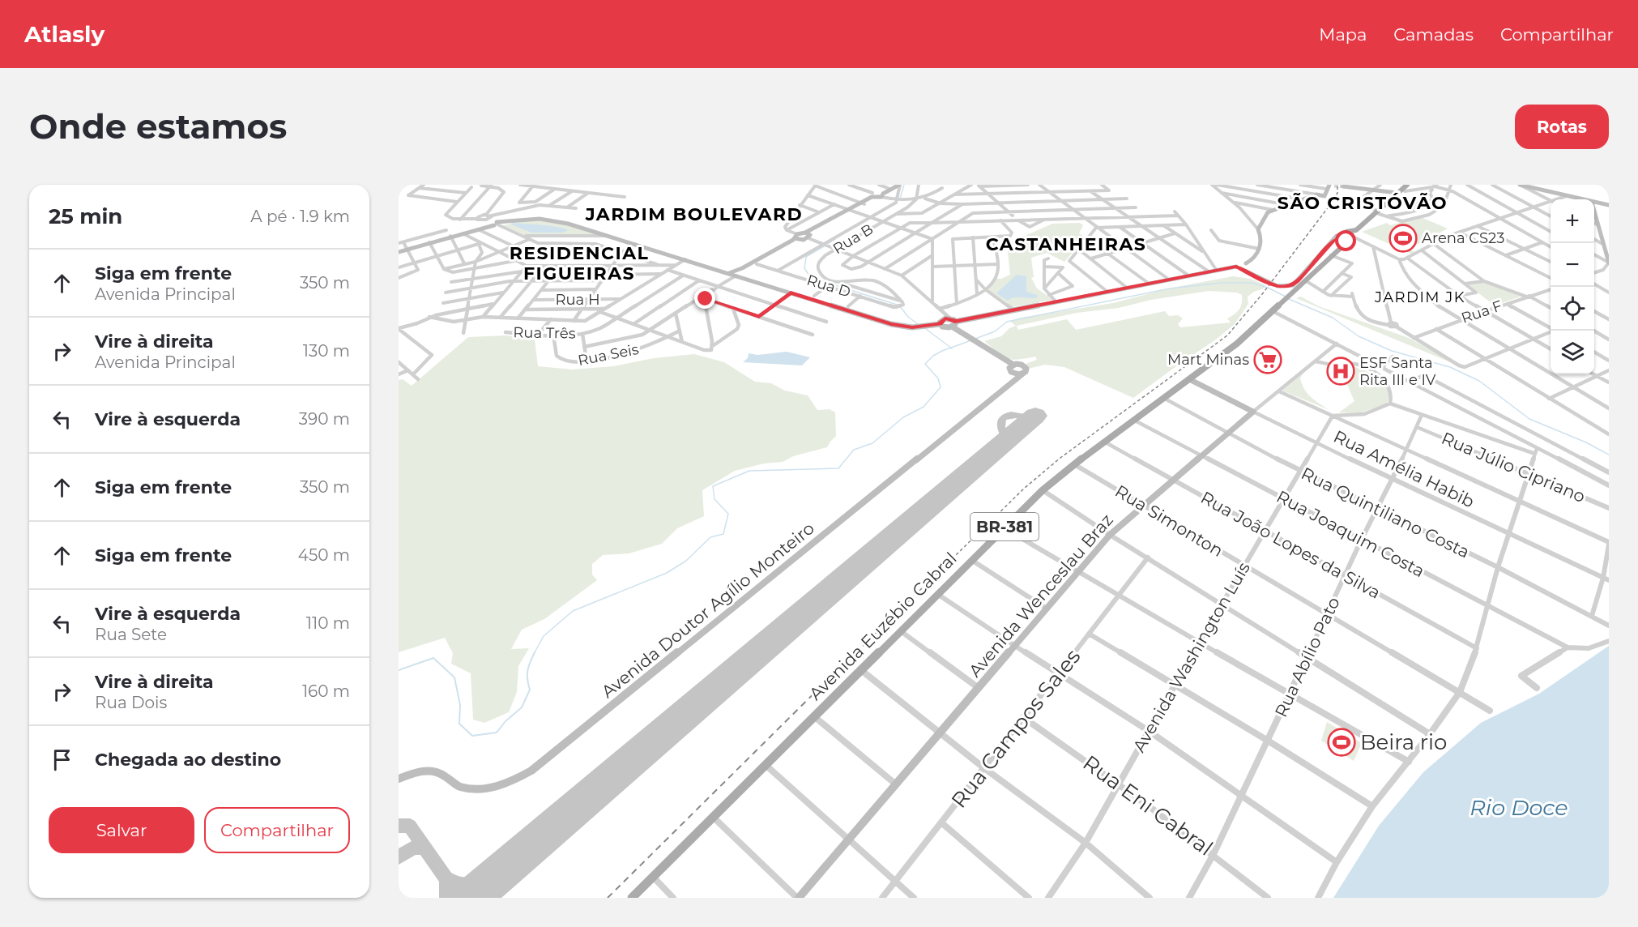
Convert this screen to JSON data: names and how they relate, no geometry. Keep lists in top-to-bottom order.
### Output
{
  "streets": {
    "main road": ["BR-381", "Avenida Euzébio Cabral"],
    "street": [
      "Rua B",
      "Rua D",
      "Rua H",
      "Rua F",
      "Rua Três",
      "Rua Seis",
      "Rua Júlio Cipriano",
      "Rua Amélia Habib",
      "Rua Quintiliano Costa",
      "Rua Simonton",
      "Rua Joaquim Costa",
      "Rua João Lopes da Silva",
      "Avenida Wenceslau Braz",
      "Avenida Doutor Agílio Monteiro",
      "Avenida Washington Luís",
      "Rua Abílio Pato",
      "Rua Campos Sales",
      "Rua Eni Cabral"
    ]
  },
  "crossings": [
    ["Rua B", "Rua D"],
    ["Rua Três", "Rua Seis"],
    ["Rua Júlio Cipriano", "Rua Abílio Pato"],
    ["Rua Amélia Habib", "Avenida Wenceslau Braz"],
    ["Rua Amélia Habib", "Avenida Euzébio Cabral"],
    ["Rua Amélia Habib", "Avenida Washington Luís"],
    ["Rua Amélia Habib", "Rua Abílio Pato"],
    ["Rua Quintiliano Costa", "Avenida Wenceslau Braz"],
    ["Rua Quintiliano Costa", "Avenida Euzébio Cabral"],
    ["Rua Quintiliano Costa", "Avenida Washington Luís"],
    ["Rua Quintiliano Costa", "Rua Abílio Pato"],
    ["Rua Simonton", "Avenida Wenceslau Braz"],
    ["Rua Simonton", "Avenida Euzébio Cabral"],
    ["Rua Simonton", "Avenida Washington Luís"],
    ["Rua Simonton", "Rua Abílio Pato"],
    ["BR-381", "Avenida Euzébio Cabral"],
    ["Rua Joaquim Costa", "Avenida Wenceslau Braz"],
    ["Rua Joaquim Costa", "Avenida Euzébio Cabral"],
    ["Rua Joaquim Costa", "Avenida Washington Luís"],
    ["Rua Joaquim Costa", "Rua Abílio Pato"],
    ["Rua João Lopes da Silva", "Avenida Wenceslau Braz"],
    ["Rua João Lopes da Silva", "Avenida Euzébio Cabral"],
    ["Rua João Lopes da Silva", "Avenida Washington Luís"],
    ["Rua João Lopes da Silva", "Rua Abílio Pato"],
    ["Avenida Washington Luís", "Rua Eni Cabral"],
    ["Rua Abílio Pato", "Rua Eni Cabral"],
    ["Rua Campos Sales", "Rua Eni Cabral"]
  ],
  "districts": [
    "SÃO CRISTÓVÃO",
    "JARDIM BOULEVARD",
    "CASTANHEIRAS",
    "RESIDENCIAL FIGUEIRAS",
    "JARDIM JK"
  ],
  "water": ["Rio Doce"],
  "places": {
    "sports": ["Arena CS23", "Beira rio"],
    "supermarket": ["Mart Minas"],
    "hospital": ["ESF Santa Rita III e IV"]
  },
  "page": {
    "header": "Atlasly",
    "nav": ["Mapa", "Camadas", "Compartilhar"],
    "buttons": [
      "Rotas",
      ["Salvar", "Compartilhar"]
    ],
    "title": "Onde estamos",
    "heading": ["25 min", "A pé · 1.9 km"],
    "map_buttons": ["+", "−"],
    "list": [
      ["Siga em frente", "Avenida Principal", "350 m"],
      ["Vire à direita", "Avenida Principal", "130 m"],
      ["Vire à esquerda", "390 m"],
      ["Siga em frente", "350 m"],
      ["Siga em frente", "450 m"],
      ["Vire à esquerda", "Rua Sete", "110 m"],
      ["Vire à direita", "Rua Dois", "160 m"],
      "Chegada ao destino"
    ]
  }
}
